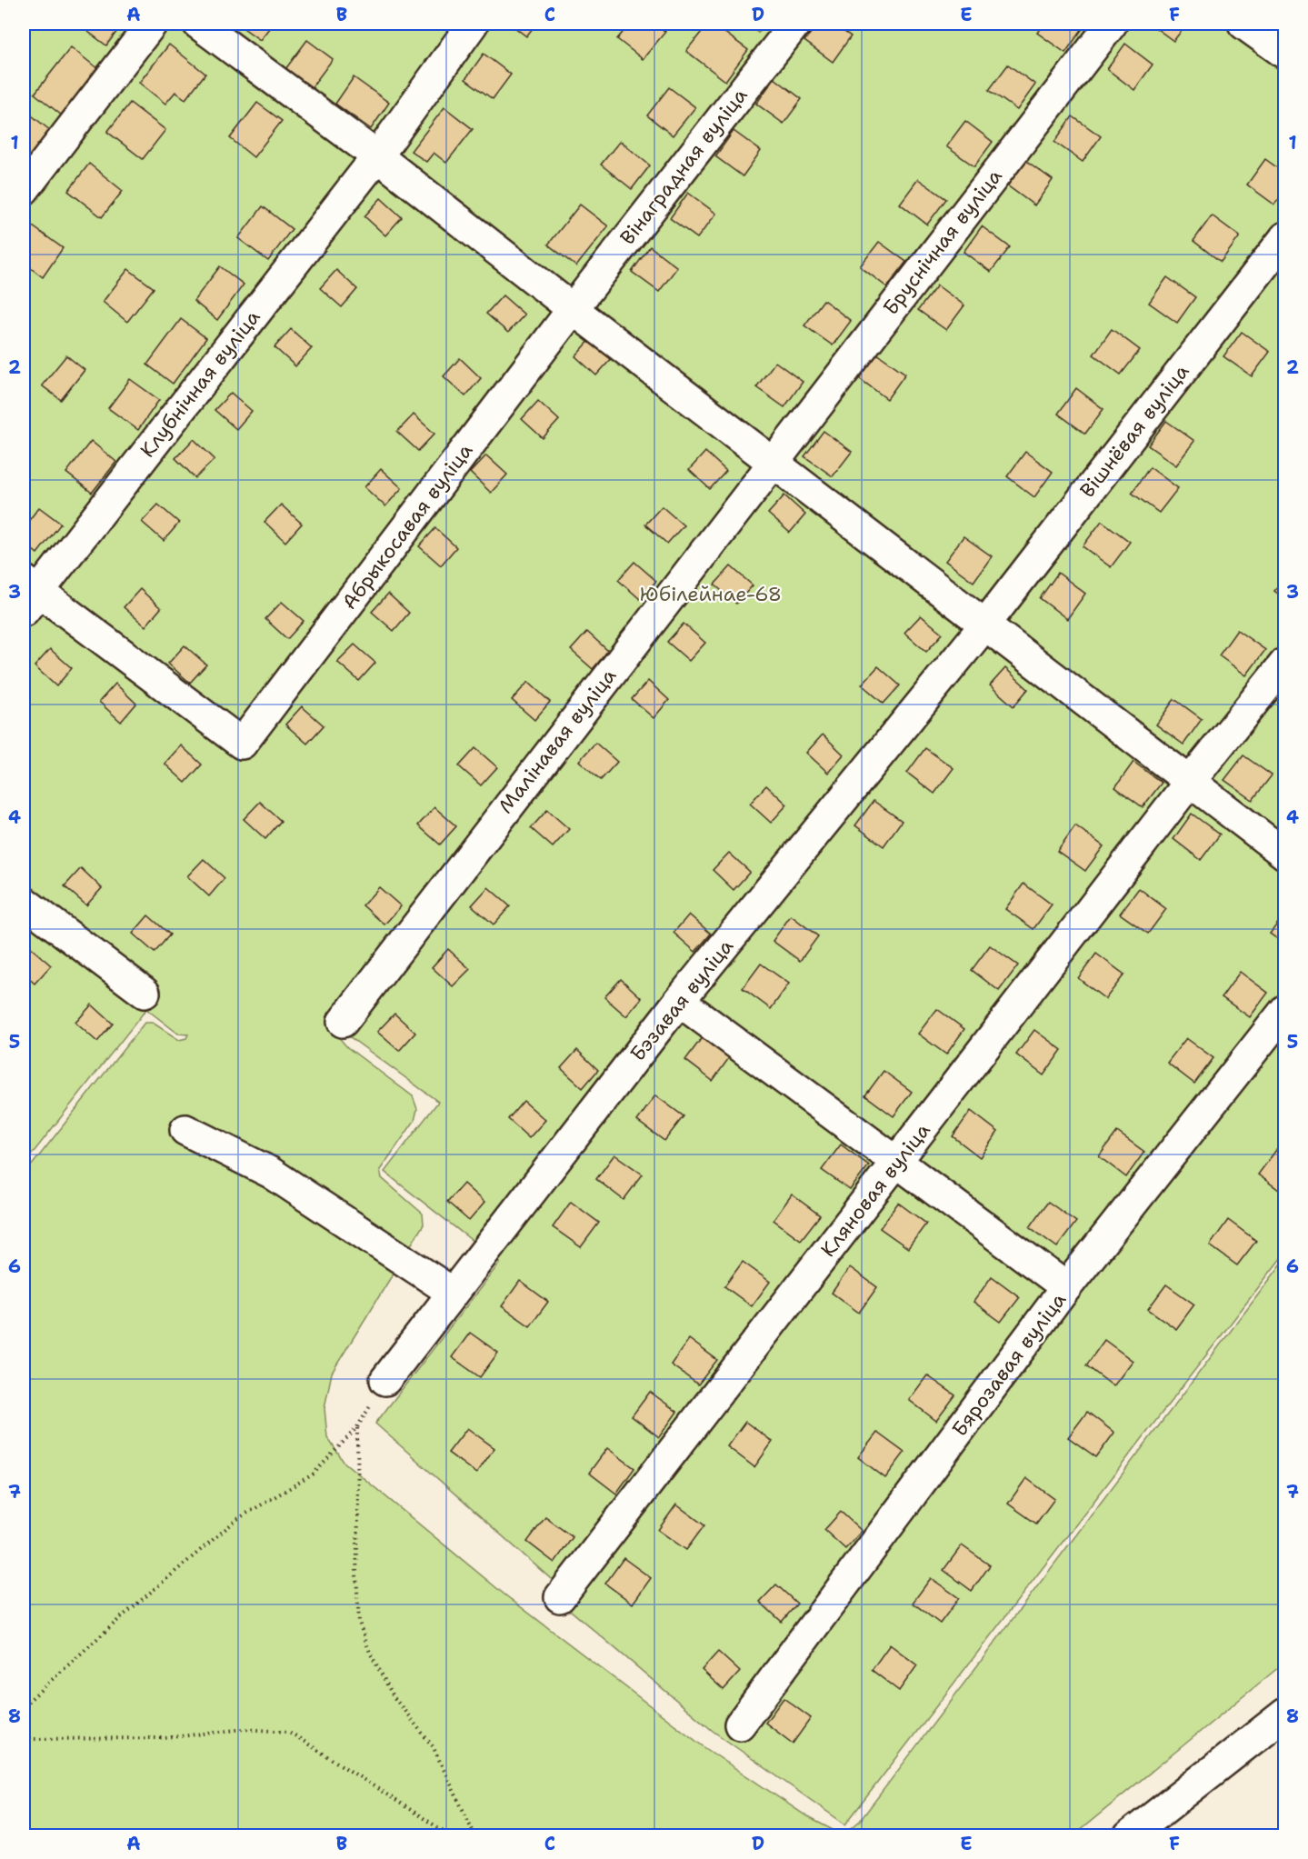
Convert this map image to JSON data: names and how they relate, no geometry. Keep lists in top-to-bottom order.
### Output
{
  "streets": {
    "street": [
      "Вінаградная вуліца",
      "Бруснічная вуліца",
      "Клубнічная вуліца",
      "Вішнёвая вуліца",
      "Абрыкосавая вуліца",
      "Малінавая вуліца",
      "Бэзавая вуліца",
      "Кляновая вуліца",
      "Бярозавая вуліца"
    ]
  },
  "crossings": [
    ["Вінаградная вуліца", "Абрыкосавая вуліца"],
    ["Бруснічная вуліца", "Малінавая вуліца"],
    ["Клубнічная вуліца", "Абрыкосавая вуліца"],
    ["Вішнёвая вуліца", "Бэзавая вуліца"]
  ],
  "parks": ["Юбілейнае-68"],
  "grid": {
    "columns": [
      "A",
      "B",
      "C",
      "D",
      "E",
      "F"
    ],
    "rows": [
      "1",
      "2",
      "3",
      "4",
      "5",
      "6",
      "7",
      "8"
    ]
  }
}
